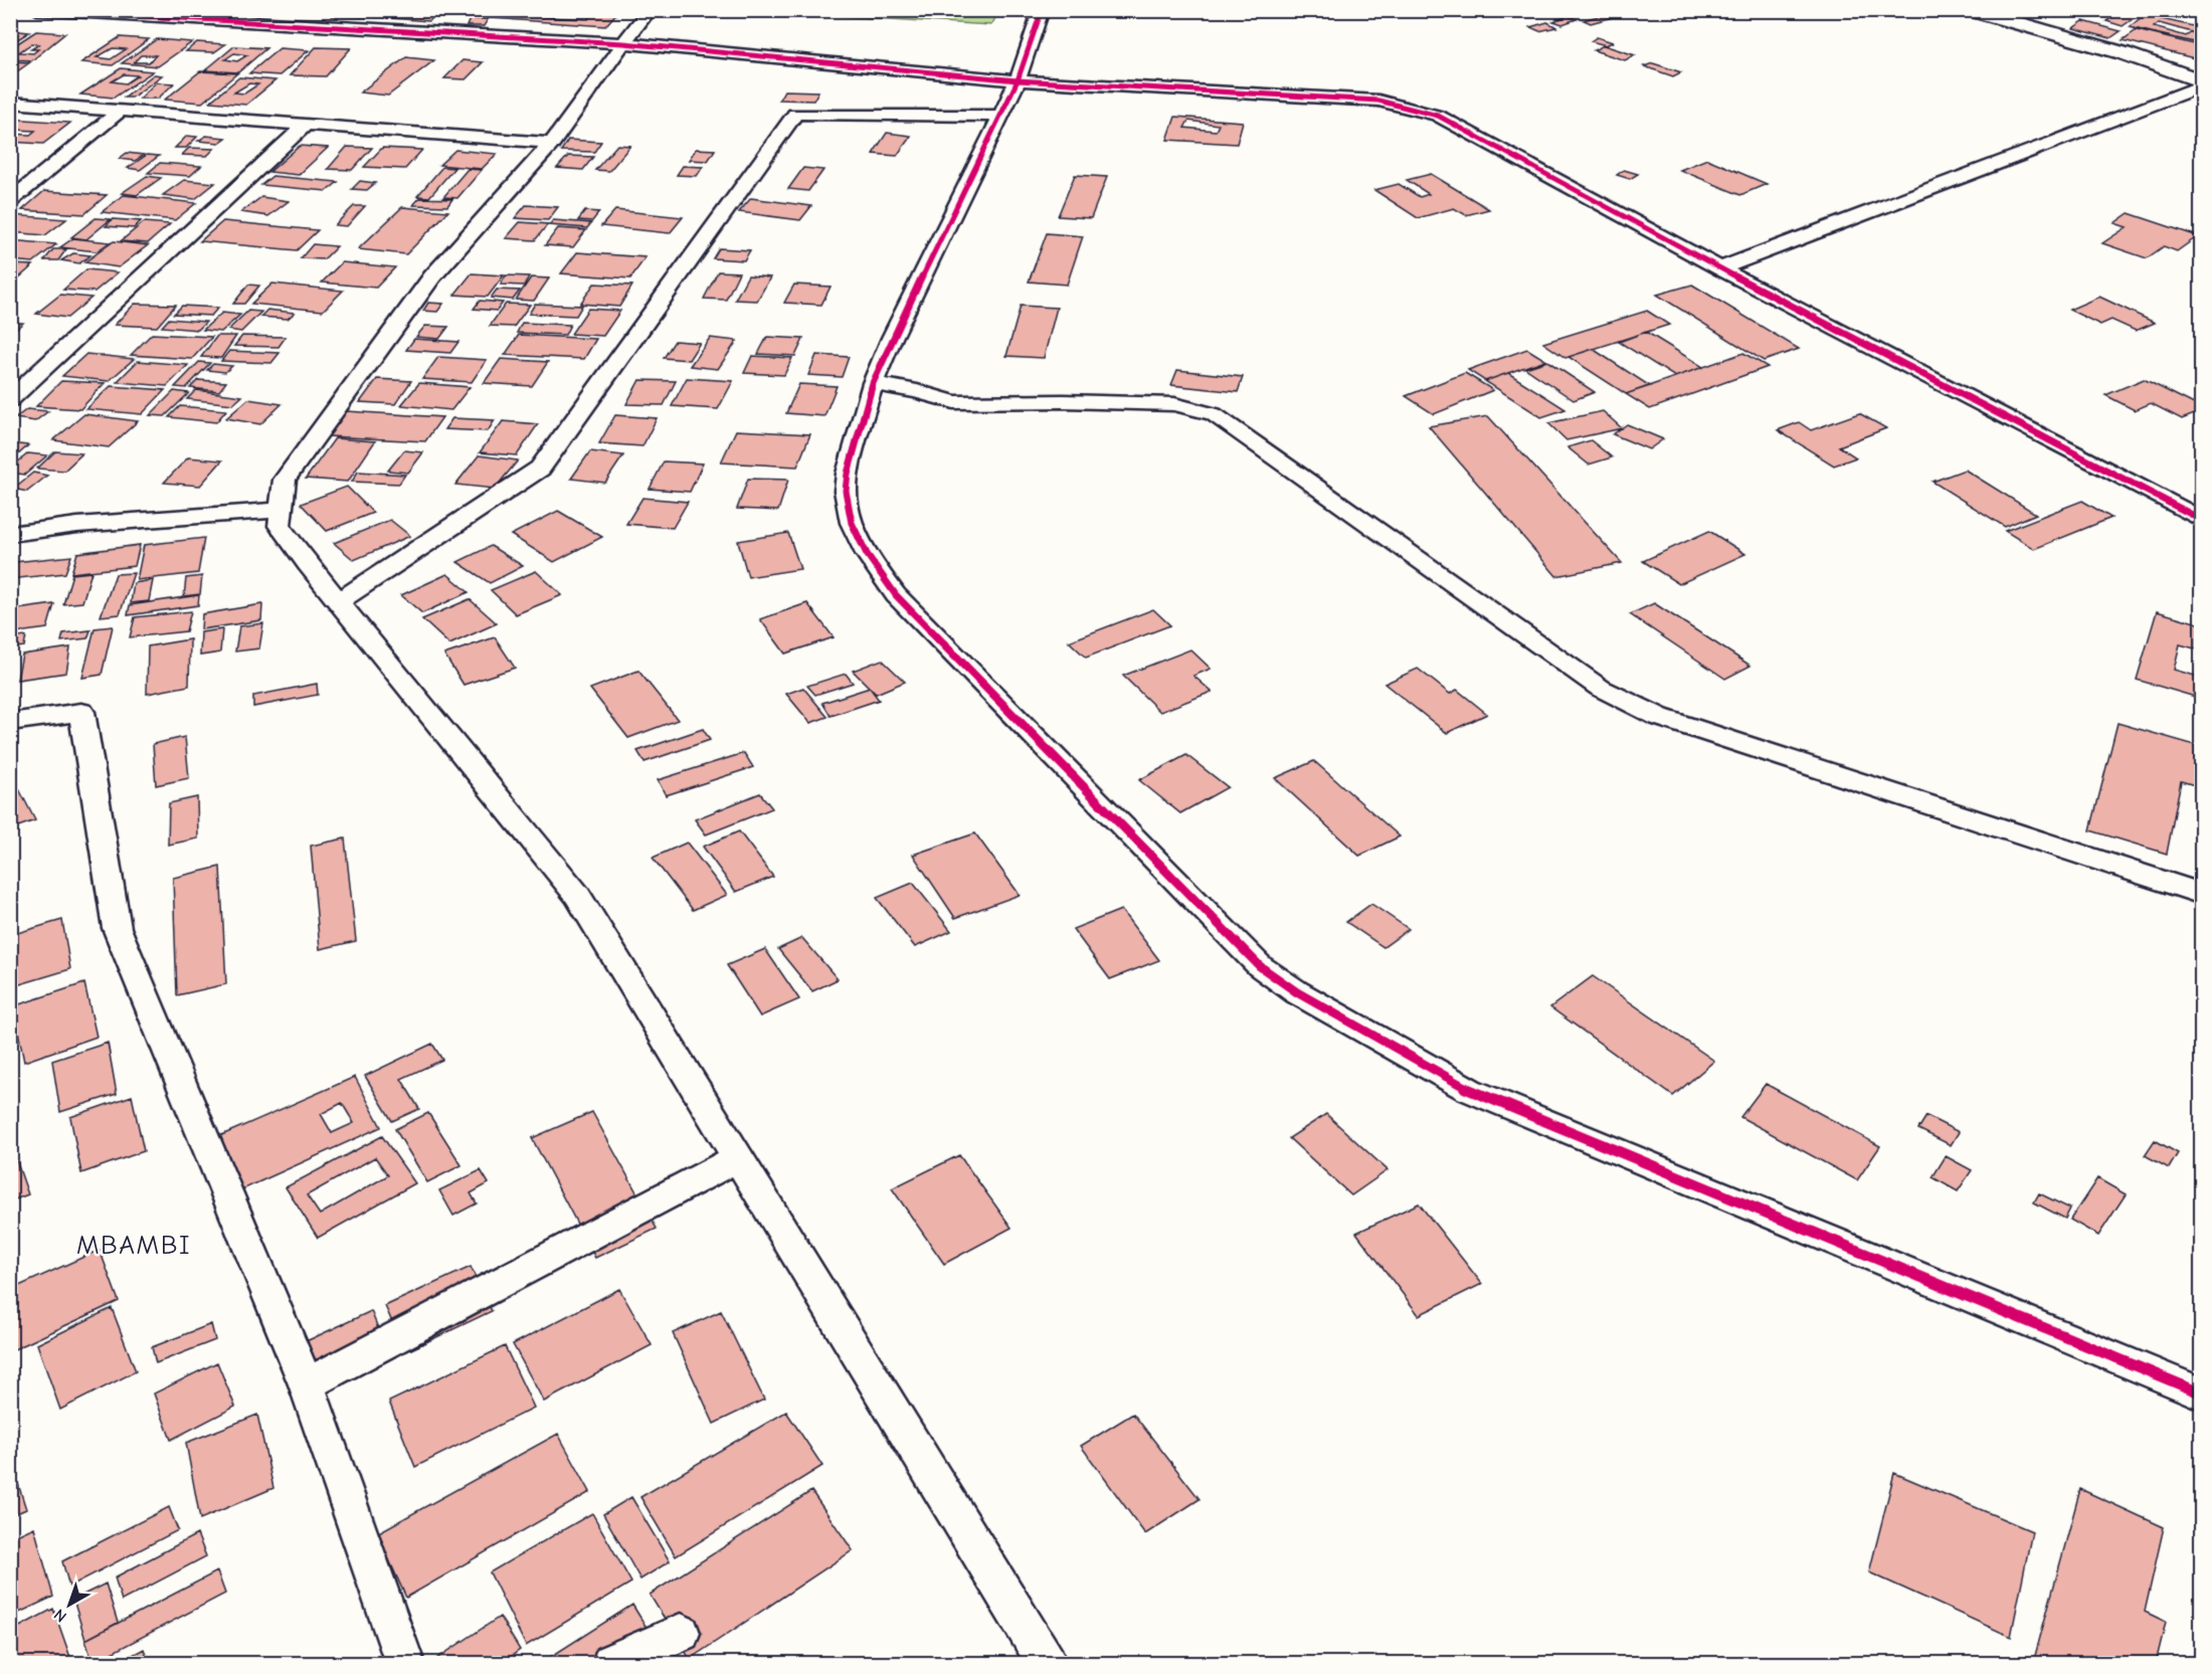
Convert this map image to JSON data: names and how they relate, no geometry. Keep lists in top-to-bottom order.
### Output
{
  "districts": ["MBAMBI"],
  "north": "bottom left"
}
